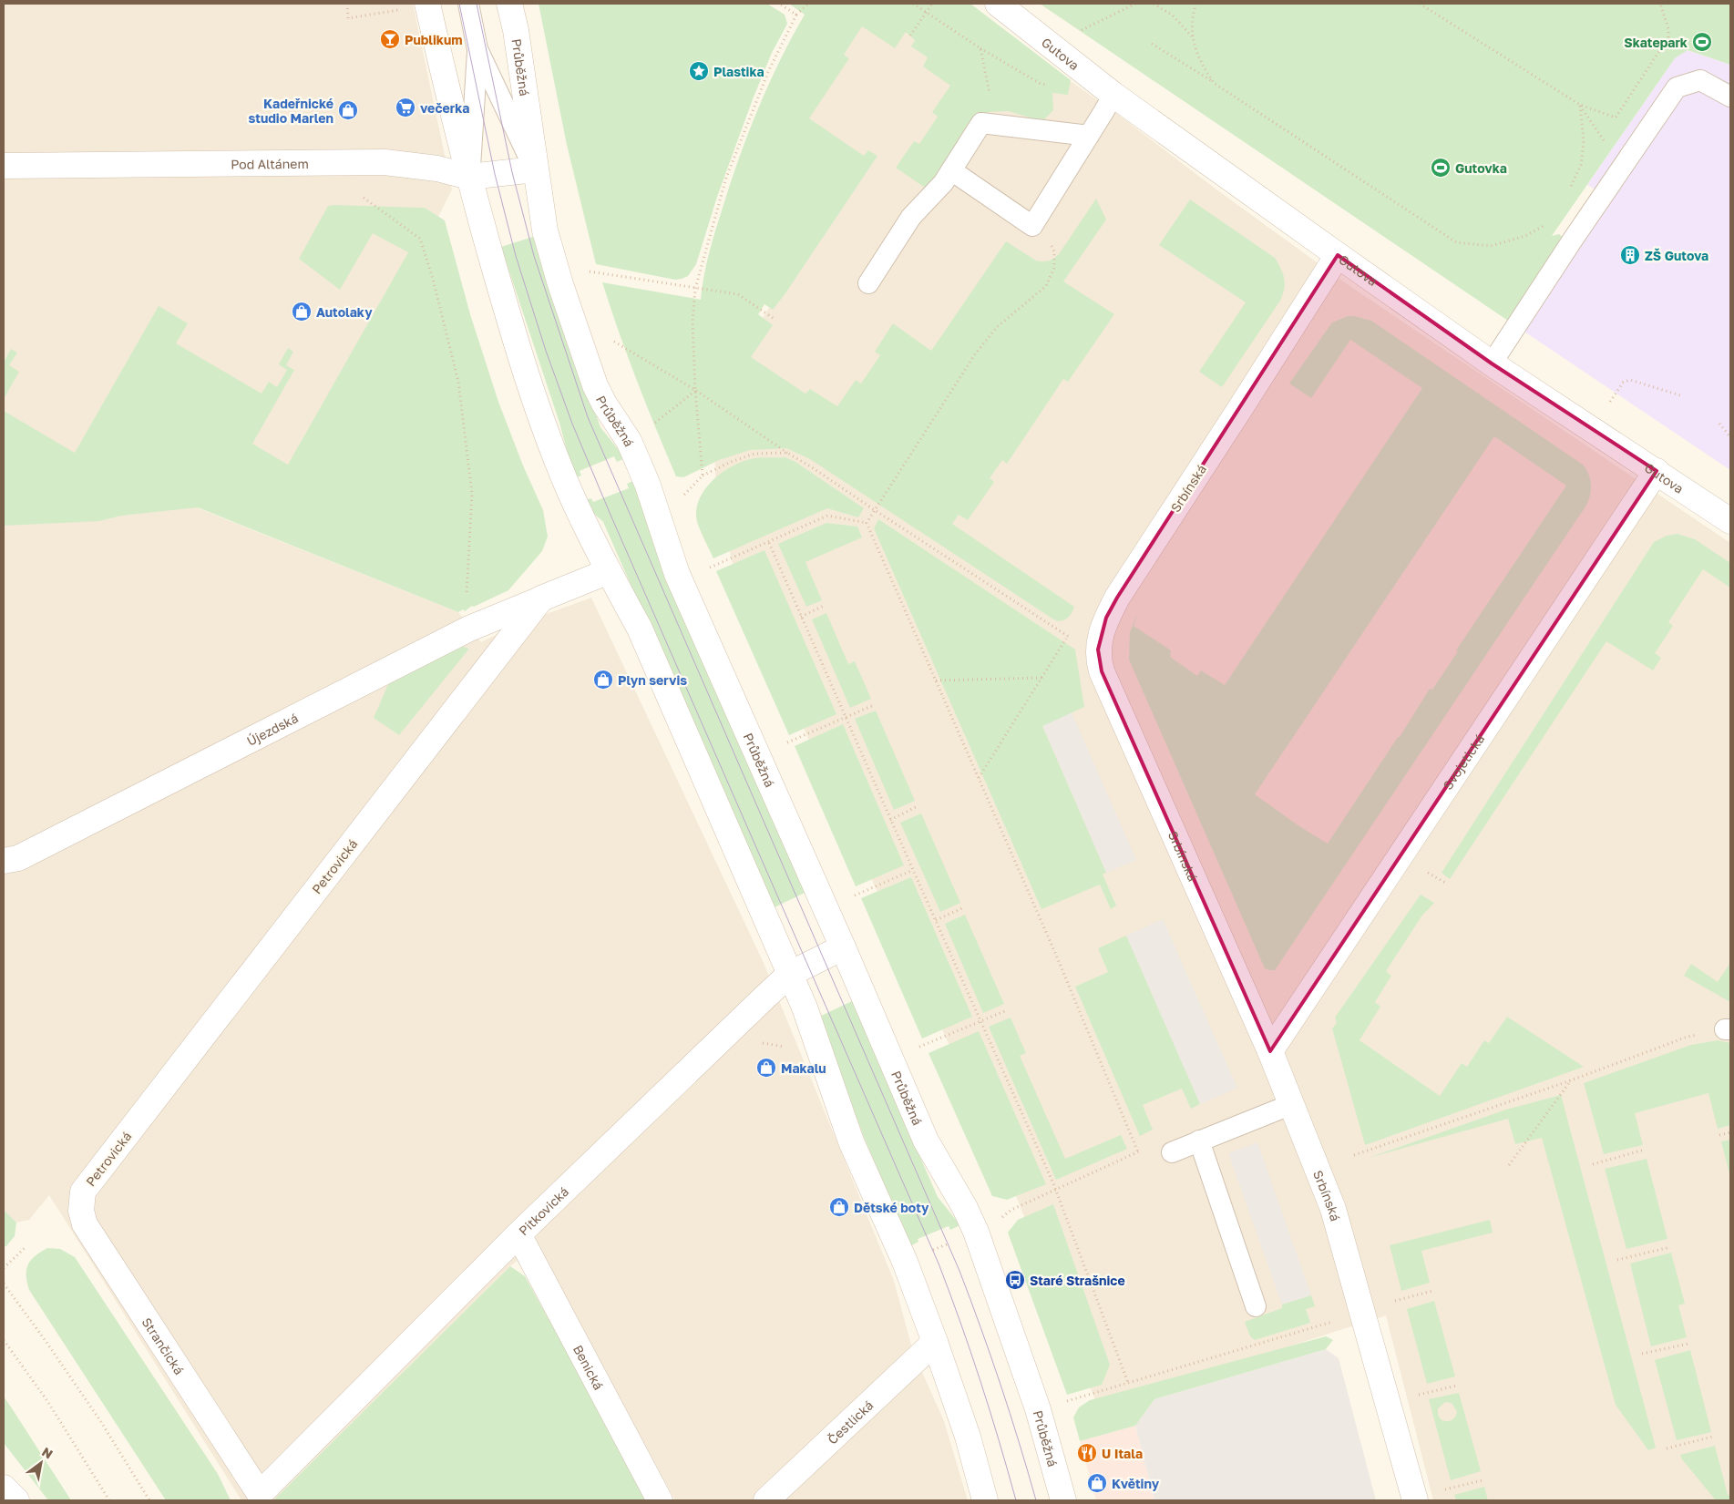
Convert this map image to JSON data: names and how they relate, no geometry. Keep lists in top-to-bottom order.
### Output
{
  "streets": {
    "street": [
      "Gutova",
      "Průběžná",
      "Pod Altánem",
      "Srbínská",
      "Újezdská",
      "Svojetická",
      "Petrovická",
      "Pitkovická",
      "Strančická",
      "Benická",
      "Čestlická"
    ]
  },
  "crossings": [
    ["Gutova", "Srbínská"],
    ["Gutova", "Svojetická"],
    ["Průběžná", "Pod Altánem"],
    ["Průběžná", "Pitkovická"],
    ["Srbínská", "Svojetická"],
    ["Újezdská", "Petrovická"],
    ["Petrovická", "Strančická"],
    ["Pitkovická", "Strančická"],
    ["Pitkovická", "Benická"]
  ],
  "places": {
    "bar": ["Publikum"],
    "sports": ["Skatepark", "Gutovka"],
    "place": ["Plastika"],
    "supermarket": ["večerka"],
    "shop": [
      "Kadeřnické studio Marlen",
      "Autolaky",
      "Plyn servis",
      "Makalu",
      "Dětské boty",
      "Květiny"
    ],
    "building": ["ZŠ Gutova"],
    "bus stop": ["Staré Strašnice"],
    "restaurant": ["U Itala"]
  },
  "north": "top right"
}
